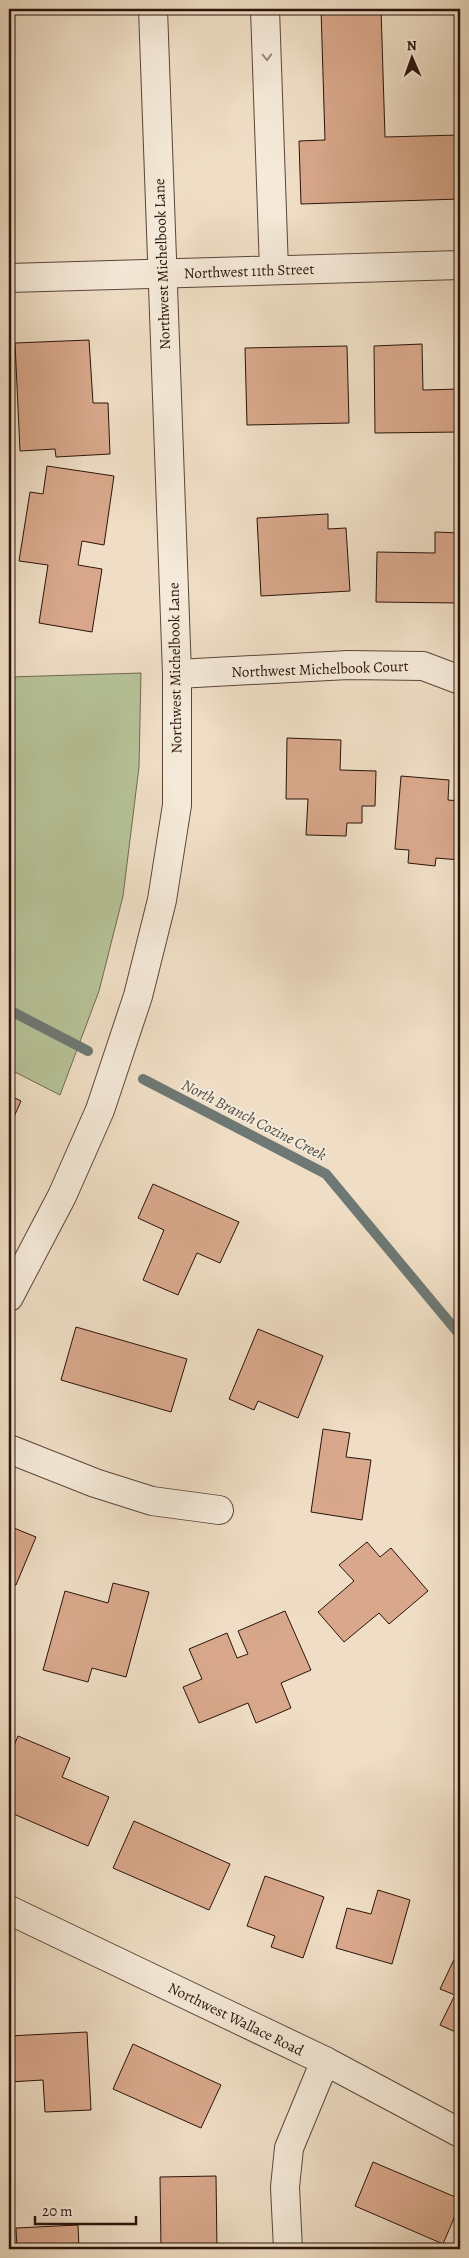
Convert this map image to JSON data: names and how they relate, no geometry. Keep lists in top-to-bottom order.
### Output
{
  "streets": {
    "street": [
      "Northwest Michelbook Lane",
      "Northwest 11th Street",
      "Northwest Michelbook Court",
      "Northwest Wallace Road"
    ]
  },
  "crossings": [
    ["Northwest Michelbook Lane", "Northwest 11th Street"],
    ["Northwest Michelbook Lane", "Northwest Michelbook Court"]
  ],
  "water": ["North Branch Cozine Creek"],
  "scale_bar": "20 m",
  "north": "top"
}
